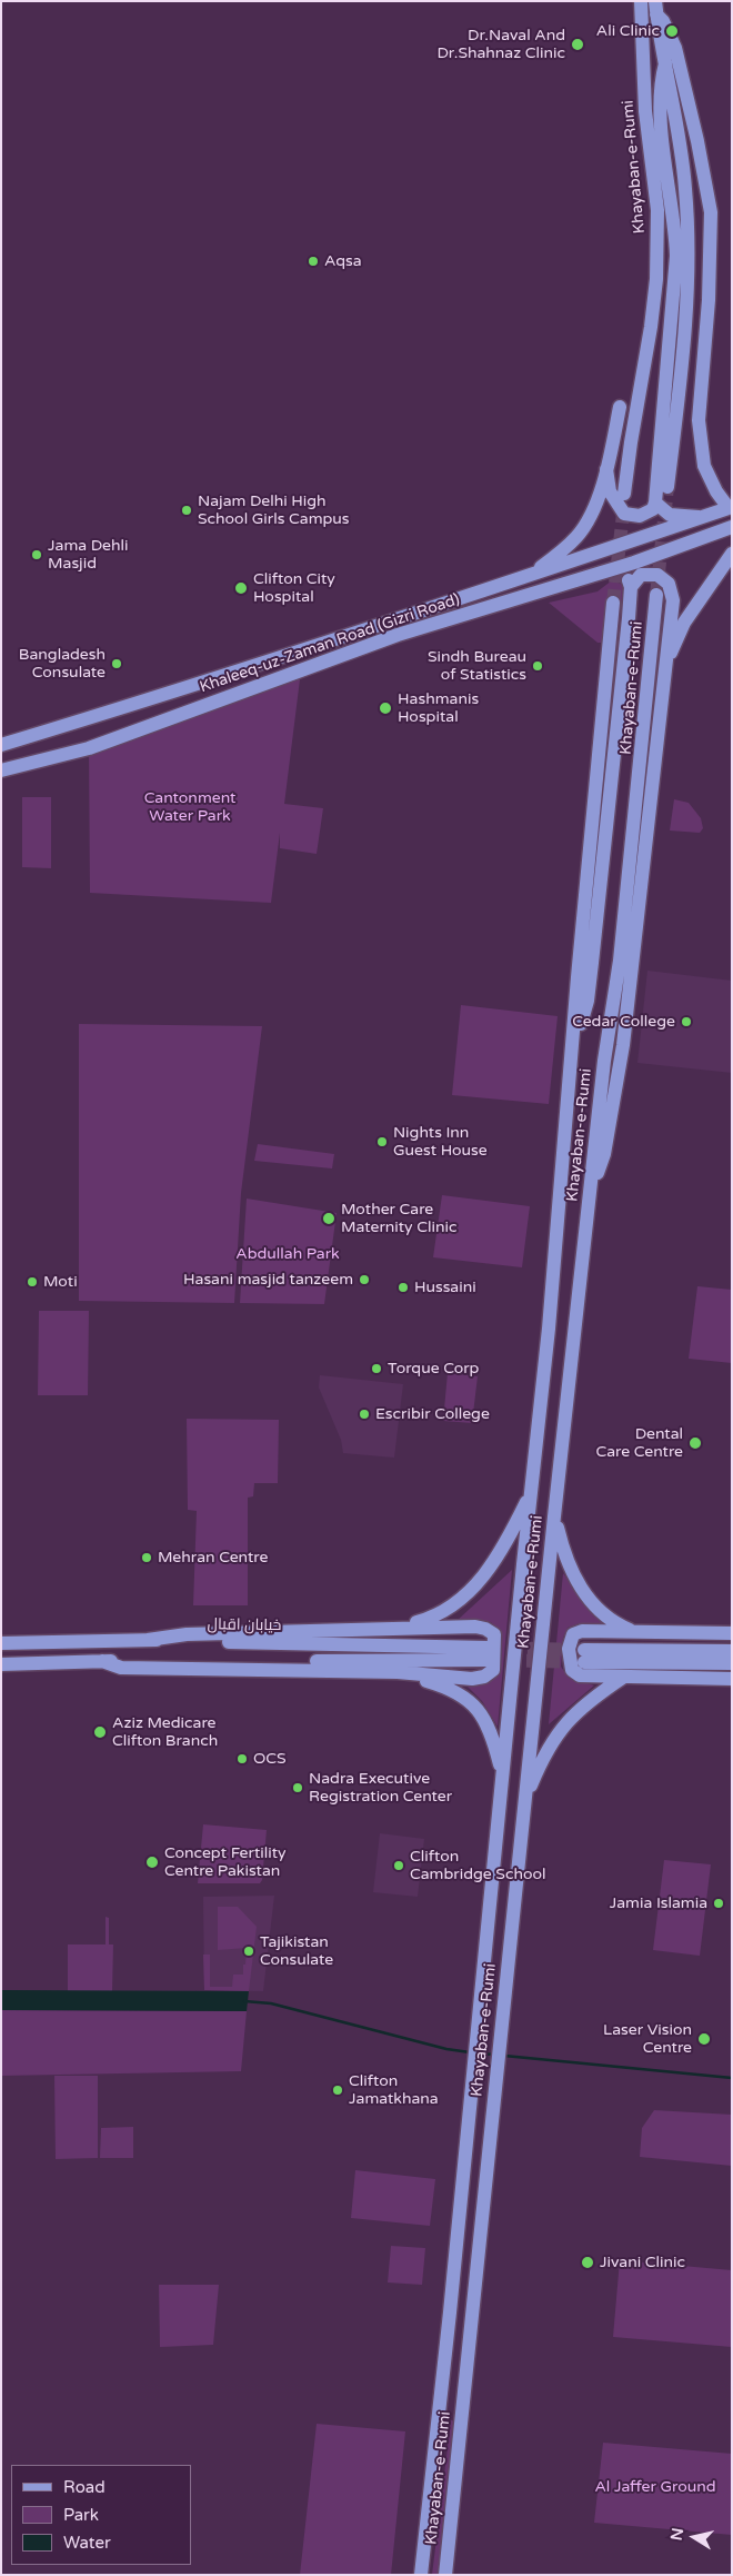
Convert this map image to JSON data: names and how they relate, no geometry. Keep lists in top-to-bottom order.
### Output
{
  "streets": {
    "main road": ["Khayaban-e-Rumi", "Khaleeq-uz-Zaman Road (Gizri Road)", "خیابان اقبال"]
  },
  "parks": ["Cantonment Water Park", "Abdullah Park", "Al Jaffer Ground"],
  "places": [
    "Ali Clinic",
    "Dr.Naval And Dr.Shahnaz Clinic",
    "Aqsa",
    "Najam Delhi High School Girls Campus",
    "Jama Dehli Masjid",
    "Clifton City Hospital",
    "Bangladesh Consulate",
    "Sindh Bureau of Statistics",
    "Hashmanis Hospital",
    "Cedar College",
    "Nights Inn Guest House",
    "Mother Care Maternity Clinic",
    "Hasani masjid tanzeem",
    "Moti",
    "Hussaini",
    "Torque Corp",
    "Escribir College",
    "Dental Care Centre",
    "Mehran Centre",
    "Aziz Medicare Clifton Branch",
    "OCS",
    "Nadra Executive Registration Center",
    "Concept Fertility Centre Pakistan",
    "Clifton Cambridge School",
    "Jamia Islamia",
    "Tajikistan Consulate",
    "Laser Vision Centre",
    "Clifton Jamatkhana",
    "Jivani Clinic"
  ],
  "legend": ["Road", "Park", "Water"],
  "north": "left"
}
